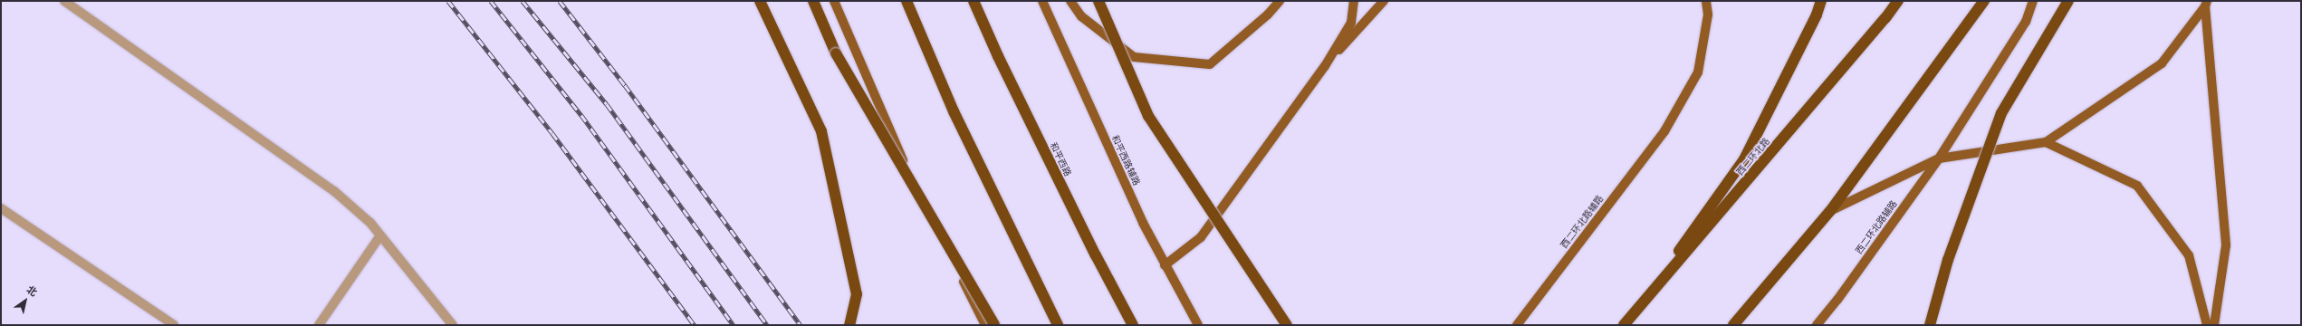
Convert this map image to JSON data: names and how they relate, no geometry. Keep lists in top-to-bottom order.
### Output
{
  "streets": {
    "highway": ["西二环北路", "和平西路"],
    "main road": ["和平西路辅路", "西二环北路辅路"]
  },
  "north": "top right"
}
